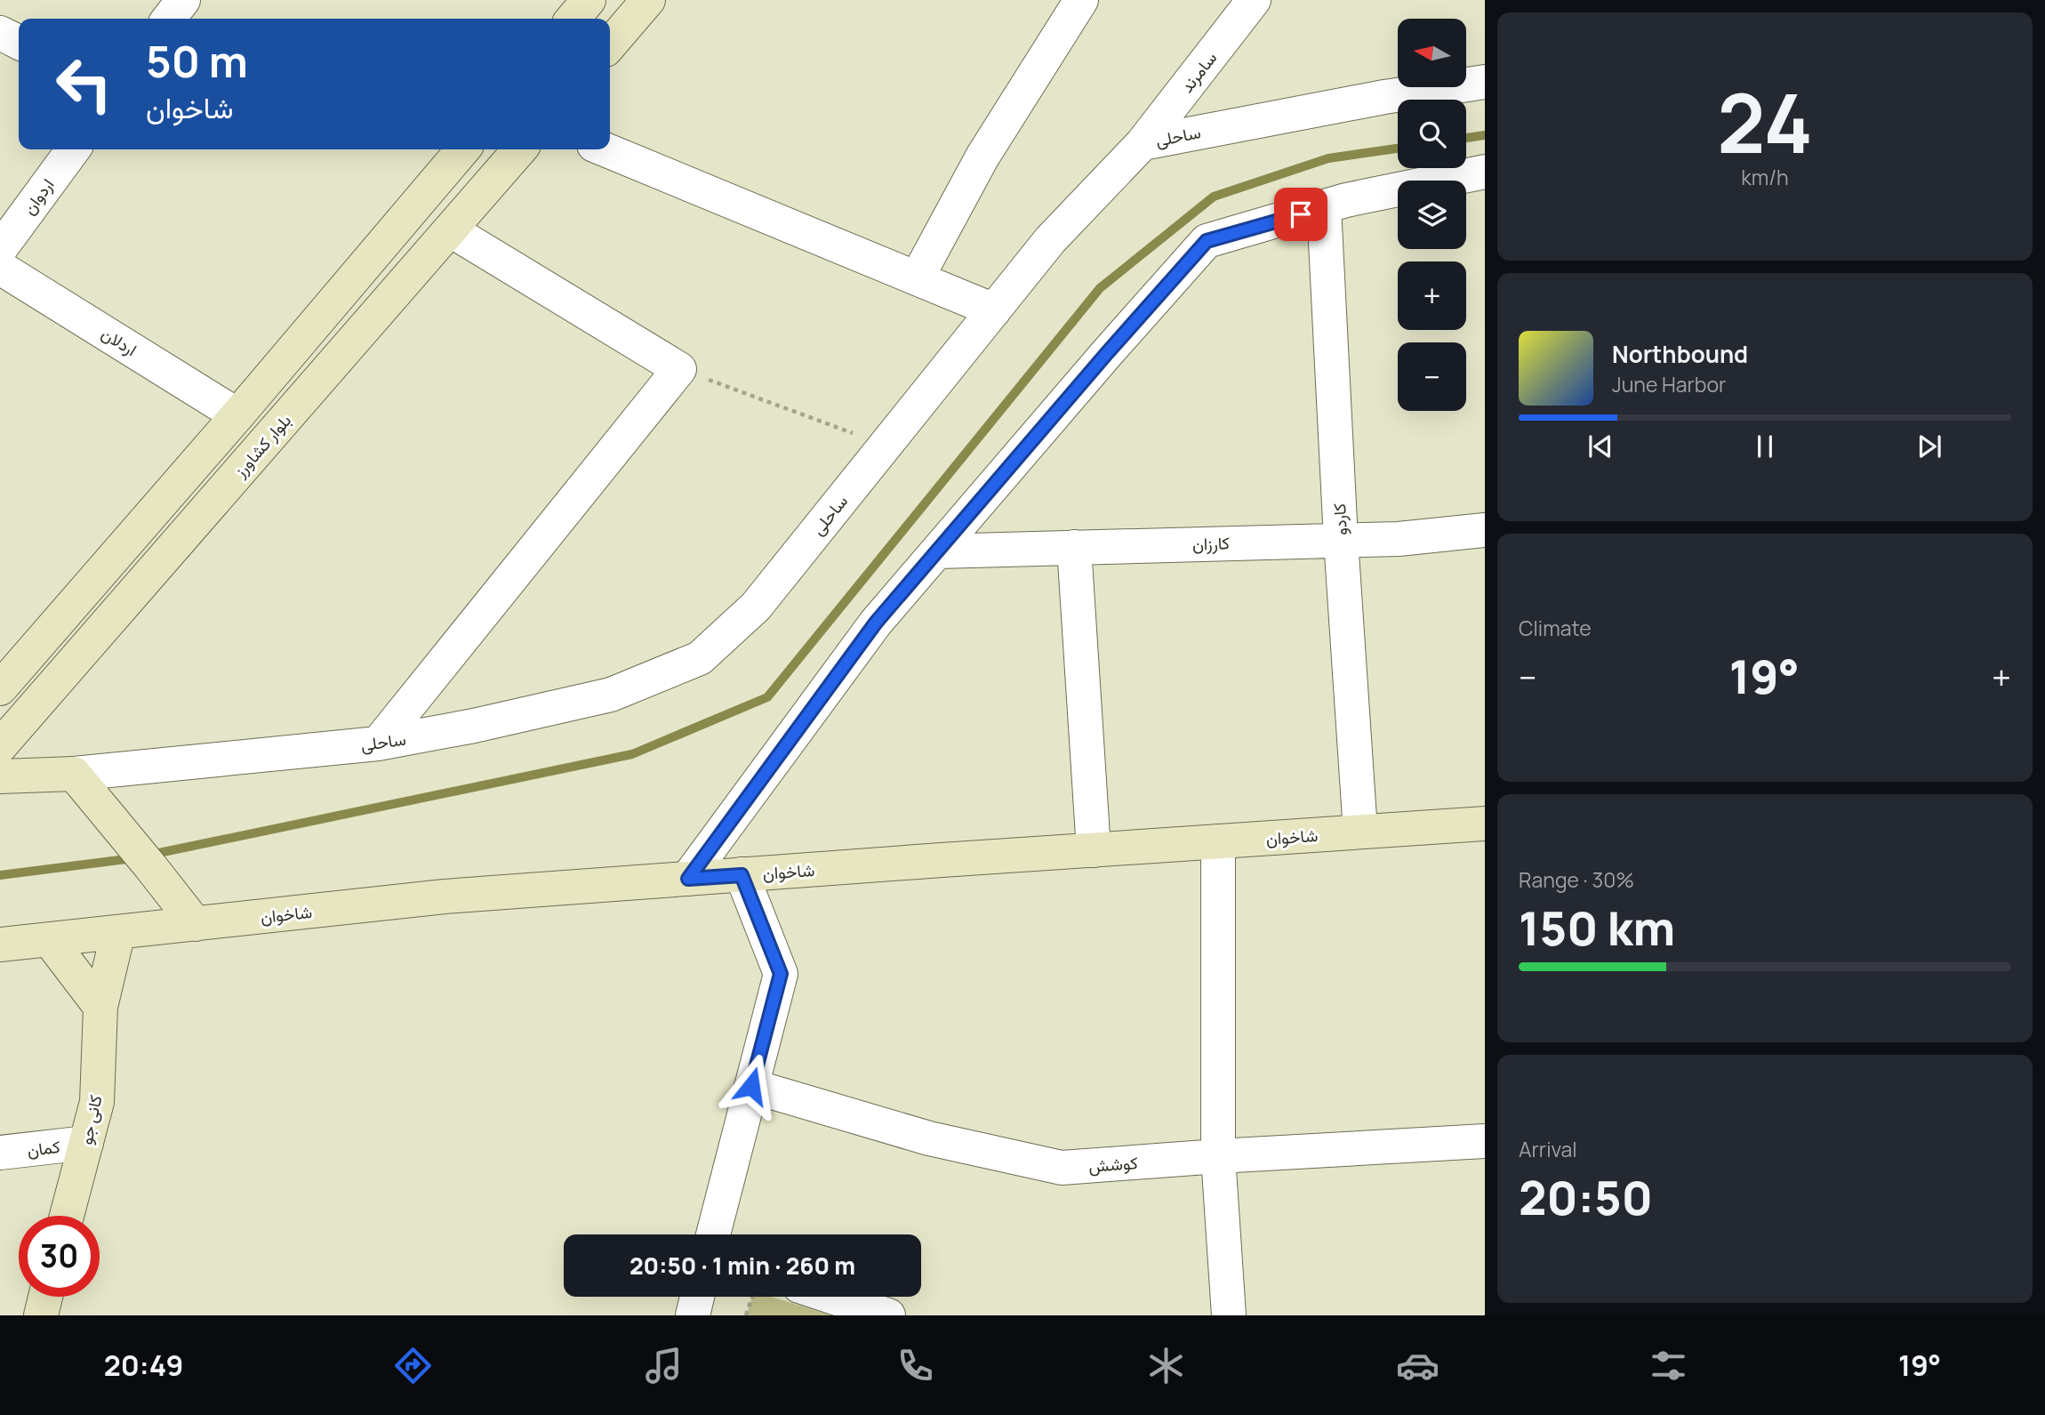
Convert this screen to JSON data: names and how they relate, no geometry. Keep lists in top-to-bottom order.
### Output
{
  "streets": {
    "main road": ["بلوار کشاورز", "شاخوان", "کانی جو"],
    "street": [
      "سامرند",
      "ساحلی",
      "اردوان",
      "اردلان",
      "کاردو",
      "کارزان",
      "کمان",
      "کوشش"
    ]
  },
  "crossings": [
    ["سامرند", "ساحلی"],
    ["کاردو", "کارزان"],
    ["کاردو", "شاخوان"],
    ["شاخوان", "کانی جو"],
    ["کانی جو", "کمان"]
  ],
  "north": "left",
  "page": {
    "tile": [
      ["24", "km/h"],
      "Climate",
      ["Range · 30%", "150 km"],
      ["Arrival", "20:50"]
    ],
    "map_buttons": ["+", "−"],
    "turn": ["50 m", "شاخوان"],
    "song": ["Northbound", "June Harbor"],
    "heat": ["−", "19°", "+"],
    "limit": "30",
    "trip": "20:50 · 1 min · 260 m",
    "tabs": ["20:49", "19°"]
  }
}
